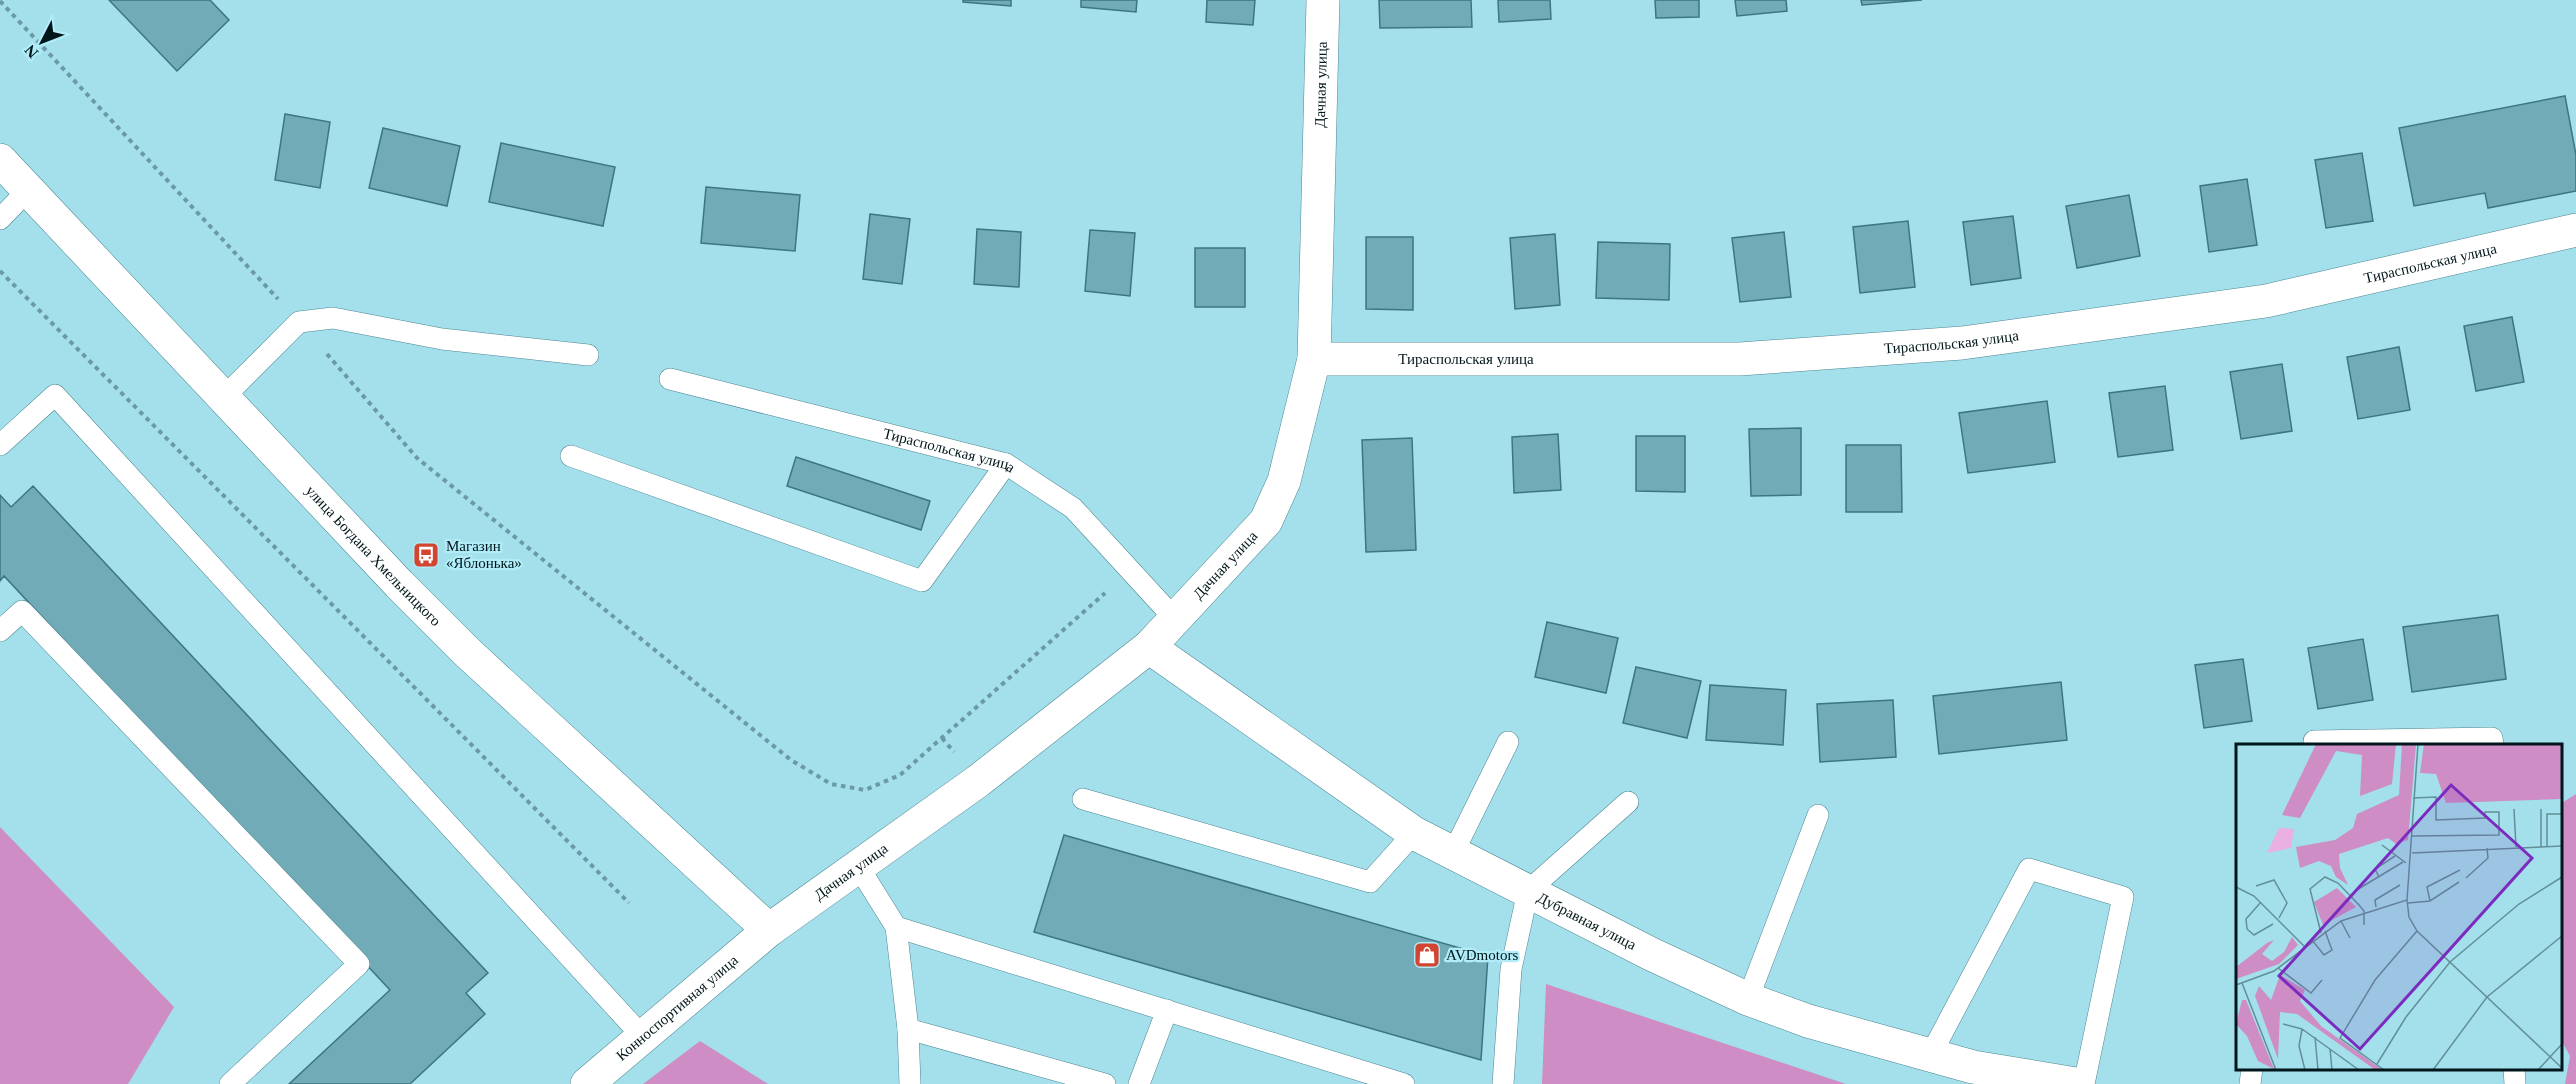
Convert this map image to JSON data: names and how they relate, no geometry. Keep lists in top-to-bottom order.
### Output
{
  "streets": {
    "main road": [
      "Дачная улица",
      "Тираспольская улица",
      "улица Богдана Хмельницкого",
      "Дубравная улица",
      "Конноспортивная улица"
    ]
  },
  "crossings": [
    ["Дачная улица", "Тираспольская улица"],
    ["Дачная улица", "улица Богдана Хмельницкого"],
    ["Дачная улица", "Дубравная улица"],
    ["Дачная улица", "Конноспортивная улица"],
    ["улица Богдана Хмельницкого", "Конноспортивная улица"]
  ],
  "places": {
    "bus stop": ["Магазин «Яблонька»"],
    "shop": ["AVDmotors"]
  },
  "north": "bottom left"
}
